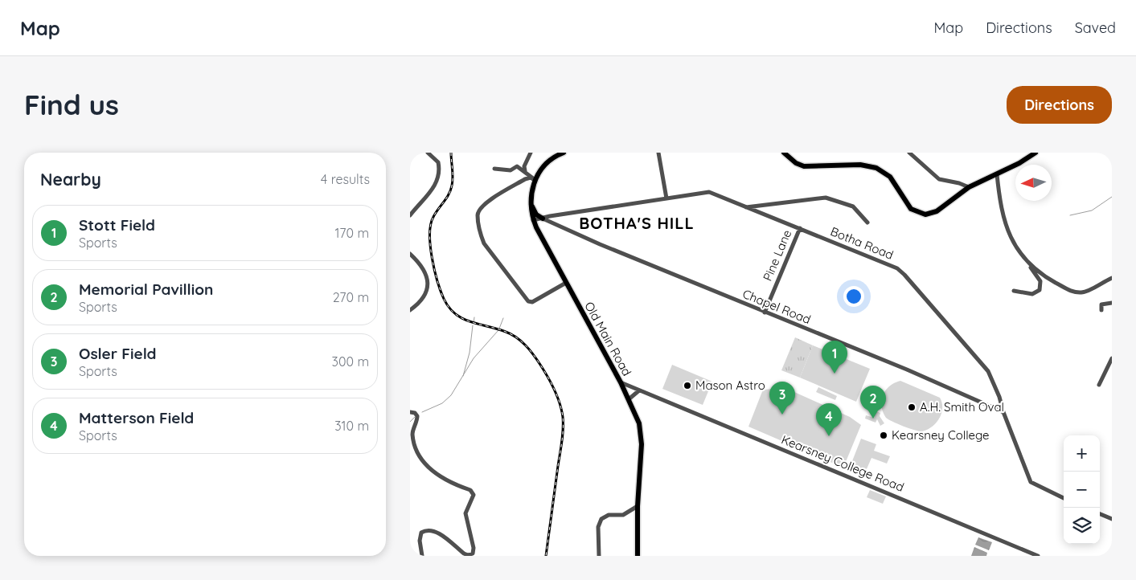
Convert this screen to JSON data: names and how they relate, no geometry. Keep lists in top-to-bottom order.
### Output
{
  "streets": {
    "main road": ["Old Main Road"],
    "street": [
      "Botha Road",
      "Pine Lane",
      "Chapel Road",
      "Kearsney College Road"
    ]
  },
  "crossings": [
    ["Botha Road", "Pine Lane"],
    ["Botha Road", "Chapel Road"],
    ["Botha Road", "Old Main Road"],
    ["Pine Lane", "Chapel Road"],
    ["Old Main Road", "Kearsney College Road"]
  ],
  "districts": ["BOTHA'S HILL"],
  "places": ["Mason Astro", "A.H. Smith Oval", "Kearsney College"],
  "north": "left",
  "page": {
    "header": "Map",
    "nav": ["Map", "Directions", "Saved"],
    "buttons": "Directions",
    "title": "Find us",
    "heading": ["Nearby", "4 results"],
    "list": [
      {
        "mark": "1",
        "name": "Stott Field",
        "note": "Sports",
        "value": "170 m"
      },
      {
        "mark": "2",
        "name": "Memorial Pavillion",
        "note": "Sports",
        "value": "270 m"
      },
      {
        "mark": "3",
        "name": "Osler Field",
        "note": "Sports",
        "value": "300 m"
      },
      {
        "mark": "4",
        "name": "Matterson Field",
        "note": "Sports",
        "value": "310 m"
      }
    ],
    "pins": [
      "1",
      "3",
      "2",
      "4"
    ],
    "map_buttons": ["+", "−"]
  }
}
